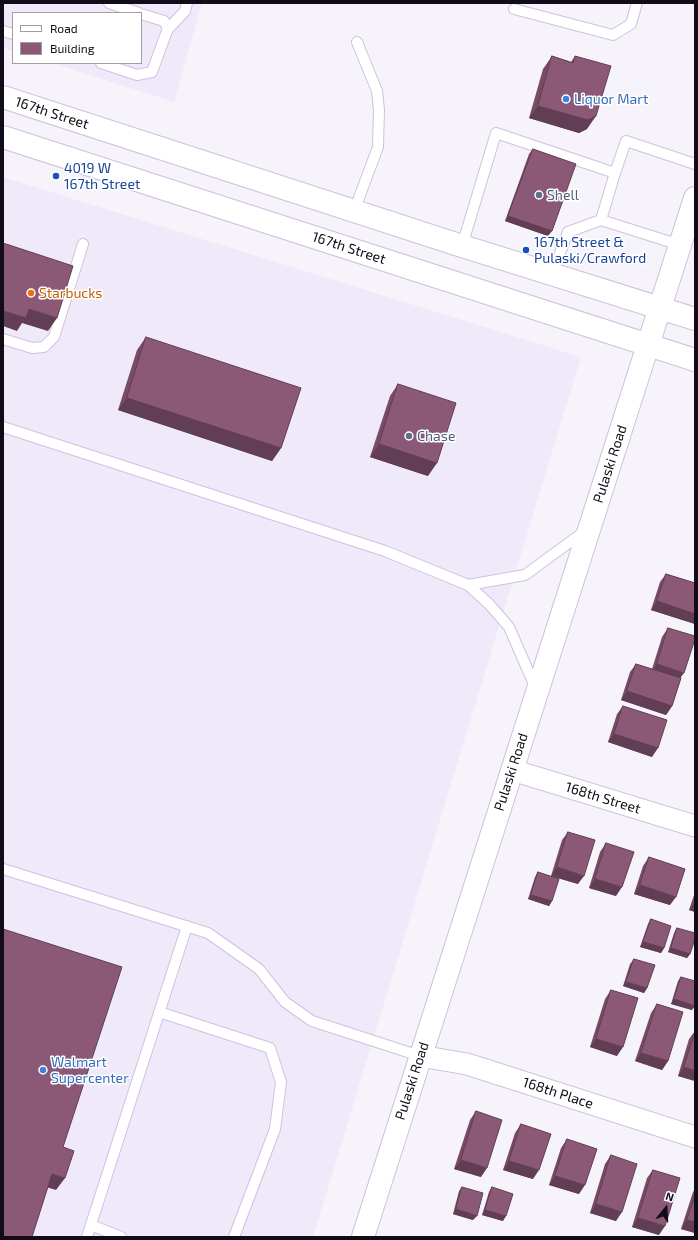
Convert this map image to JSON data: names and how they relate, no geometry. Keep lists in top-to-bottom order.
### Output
{
  "streets": {
    "main road": ["167th Street", "Pulaski Road"],
    "street": ["168th Street", "168th Place"]
  },
  "crossings": [
    ["167th Street", "Pulaski Road"],
    ["Pulaski Road", "168th Street"],
    ["Pulaski Road", "168th Place"]
  ],
  "places": [
    "Liquor Mart",
    "4019 W 167th Street",
    "Shell",
    "167th Street & Pulaski/Crawford",
    "Starbucks",
    "Chase",
    "Walmart Supercenter"
  ],
  "legend": ["Road", "Building"],
  "north": "top"
}
